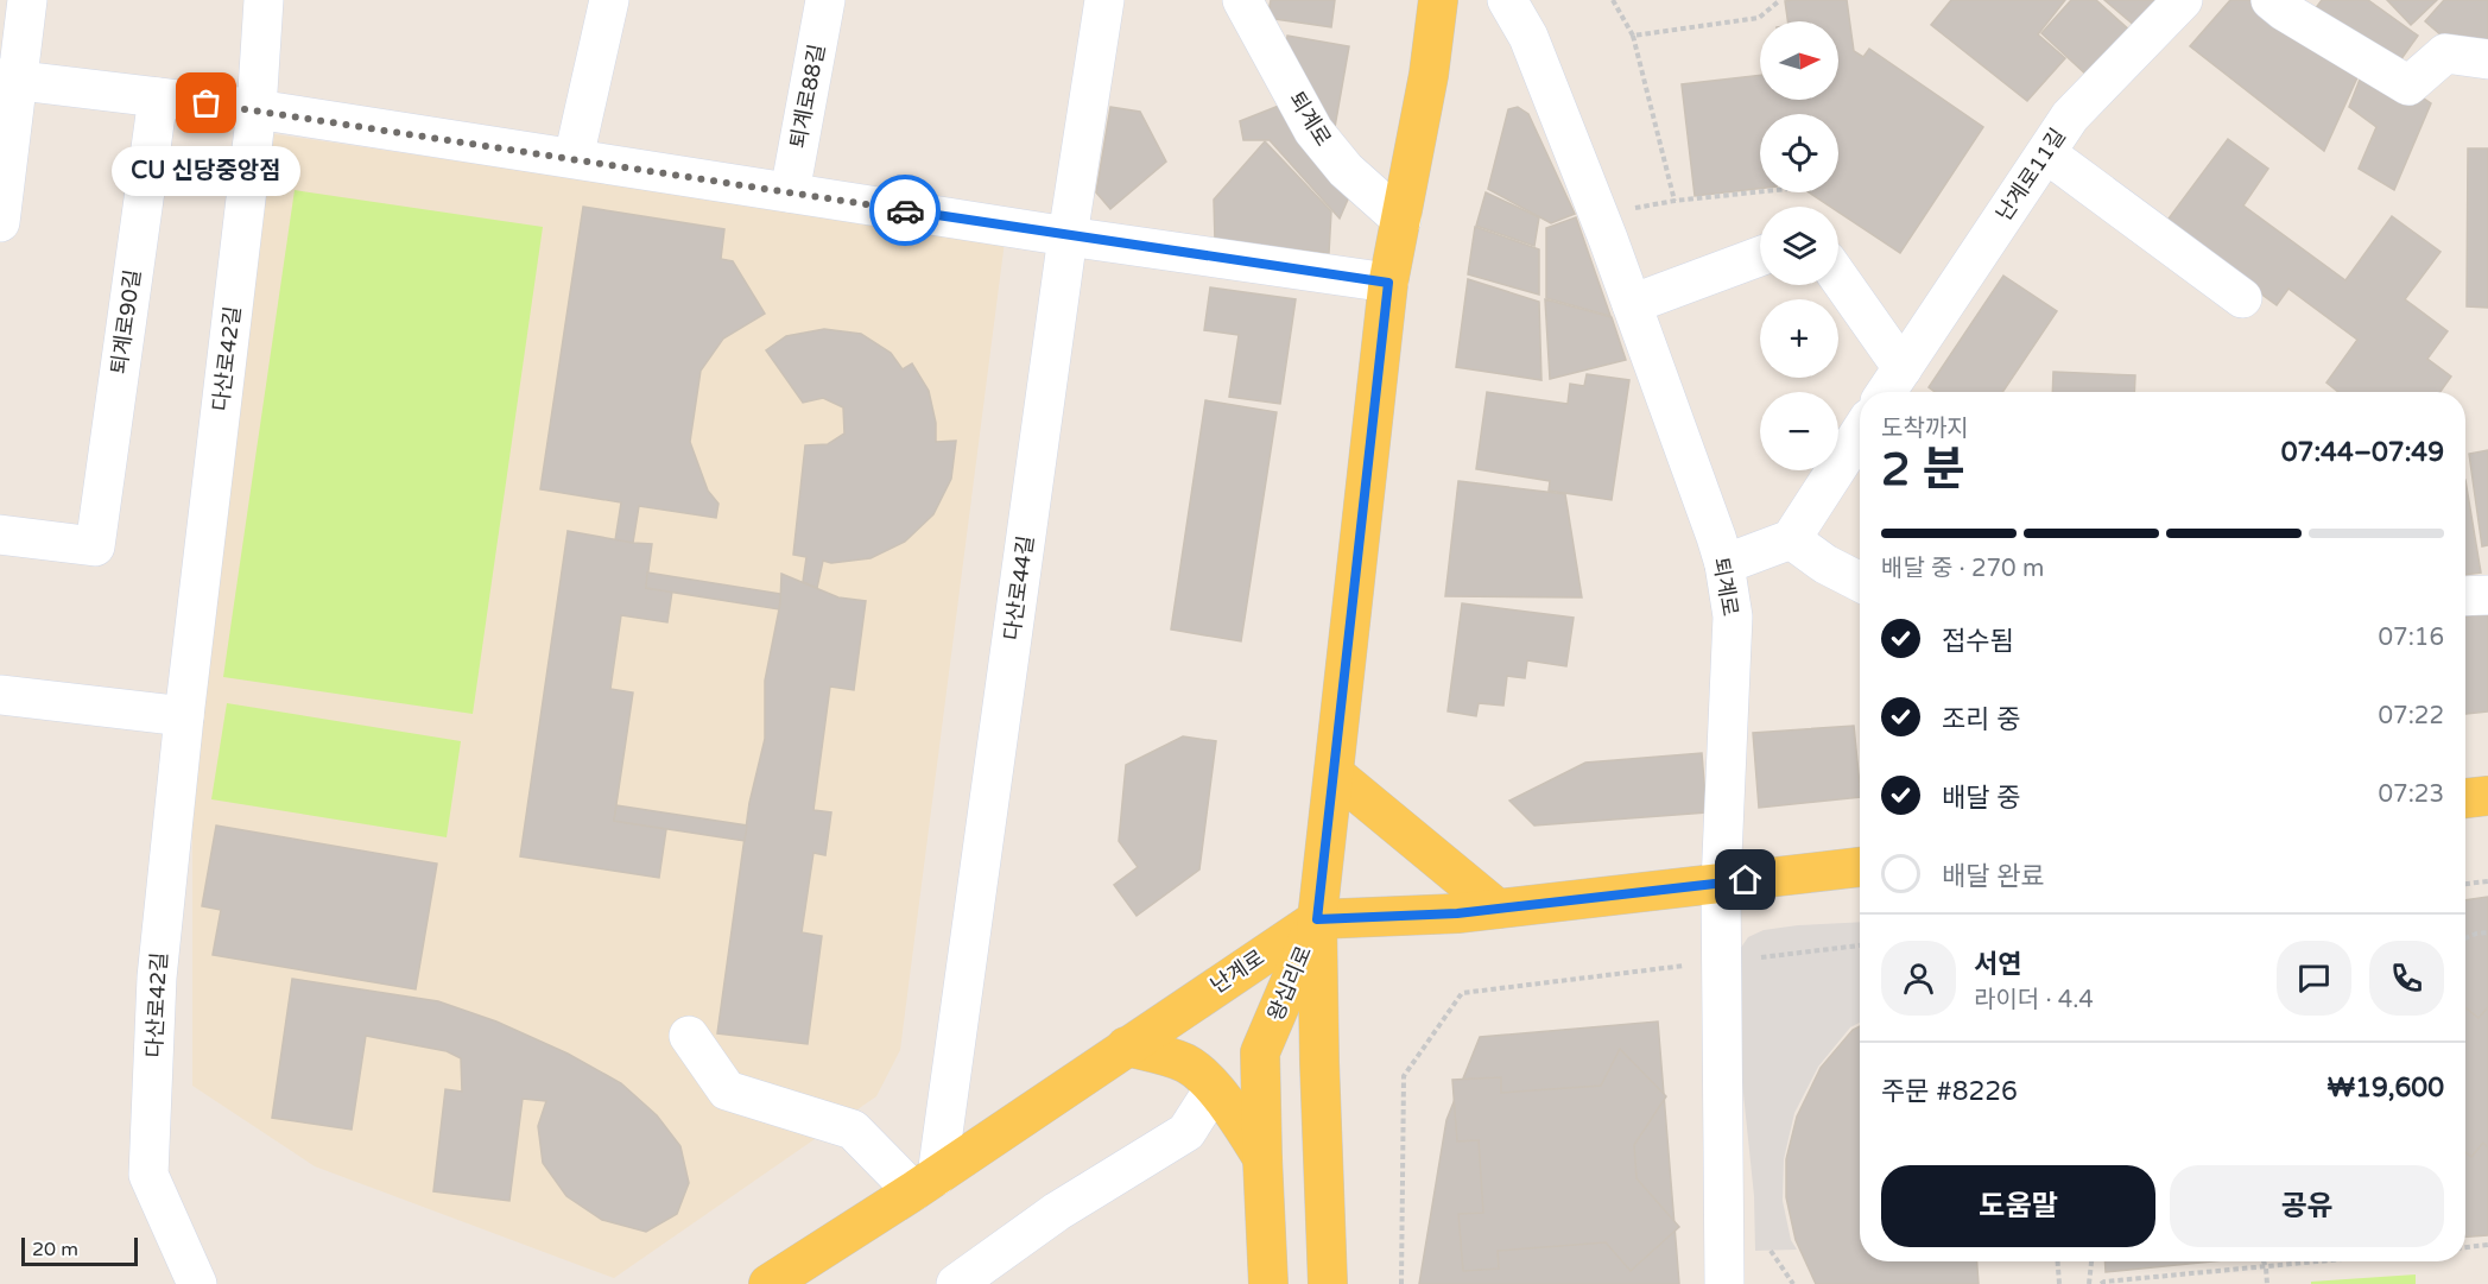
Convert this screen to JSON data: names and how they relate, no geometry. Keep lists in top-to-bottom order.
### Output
{
  "streets": {
    "main road": ["난계로", "왕십리로"],
    "street": [
      "퇴계로88길",
      "퇴계로",
      "난계로11길",
      "퇴계로90길",
      "다산로42길",
      "다산로44길"
    ]
  },
  "crossings": [
    ["다산로44길", "난계로"],
    ["난계로", "왕십리로"]
  ],
  "places": ["CU 신당중앙점"],
  "scale_bar": "20 m",
  "north": "right",
  "page": {
    "map_buttons": ["+", "−"],
    "bubble": "CU 신당중앙점",
    "heading": ["2 분", "도착까지", "07:44–07:49"],
    "panel": [
      "서연",
      "라이더 · 4.4",
      "주문 #8226",
      "₩19,600"
    ],
    "bar": "배달 중 · 270 m",
    "list": [
      ["접수됨", "07:16"],
      ["조리 중", "07:22"],
      ["배달 중", "07:23"],
      "배달 완료"
    ],
    "buttons": ["도움말", "공유"],
    "scale": "20 m"
  }
}
